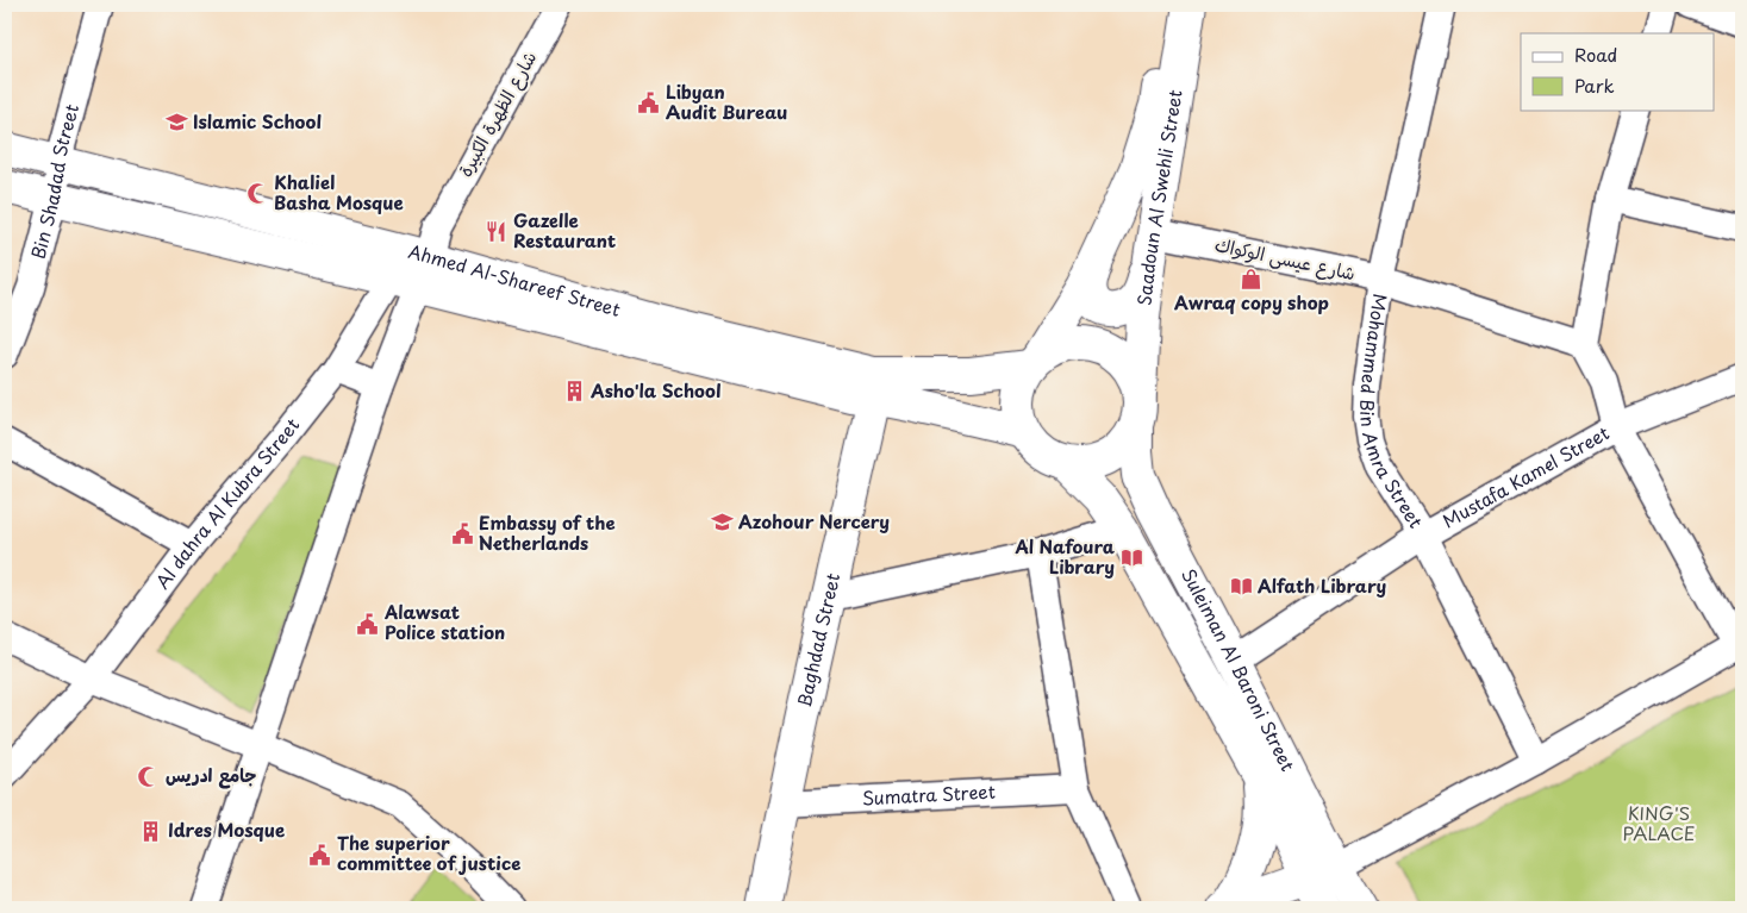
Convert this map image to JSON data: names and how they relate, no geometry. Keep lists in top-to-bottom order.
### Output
{
  "streets": {
    "main road": [
      "Saadoun Al Swehli Street",
      "Ahmed Al-Shareef Street",
      "Baghdad Street",
      "Suleiman Al Baroni Street"
    ],
    "street": [
      "شارع الظهرة الكبيرة",
      "Bin Shadad Street",
      "شارع عيسى الوكواك",
      "Mohammed Bin Amra Street",
      "Mustafa Kamel Street",
      "Al dahra Al Kubra Street",
      "Sumatra Street"
    ]
  },
  "crossings": [
    ["شارع الظهرة الكبيرة", "Ahmed Al-Shareef Street"],
    ["شارع الظهرة الكبيرة", "Al dahra Al Kubra Street"],
    ["Bin Shadad Street", "Ahmed Al-Shareef Street"],
    ["Saadoun Al Swehli Street", "شارع عيسى الوكواك"],
    ["Saadoun Al Swehli Street", "Ahmed Al-Shareef Street"],
    ["Saadoun Al Swehli Street", "Suleiman Al Baroni Street"],
    ["شارع عيسى الوكواك", "Mohammed Bin Amra Street"],
    ["Ahmed Al-Shareef Street", "Al dahra Al Kubra Street"],
    ["Ahmed Al-Shareef Street", "Baghdad Street"],
    ["Ahmed Al-Shareef Street", "Suleiman Al Baroni Street"],
    ["Mohammed Bin Amra Street", "Mustafa Kamel Street"],
    ["Mustafa Kamel Street", "Suleiman Al Baroni Street"],
    ["Baghdad Street", "Sumatra Street"]
  ],
  "parks": ["KING'S PALACE"],
  "places": {
    "public building": [
      "Libyan Audit Bureau",
      "Embassy of the Netherlands",
      "Alawsat Police station",
      "The superior committee of justice"
    ],
    "school or university": ["Islamic School", "Azohour Nercery"],
    "mosque": ["Khaliel Basha Mosque", "جامع ادريس"],
    "restaurant": ["Gazelle Restaurant"],
    "shop": ["Awraq copy shop"],
    "building": ["Asho'la School", "Idres Mosque"],
    "library": ["Al Nafoura Library", "Alfath Library"]
  },
  "legend": ["Road", "Park"]
}
